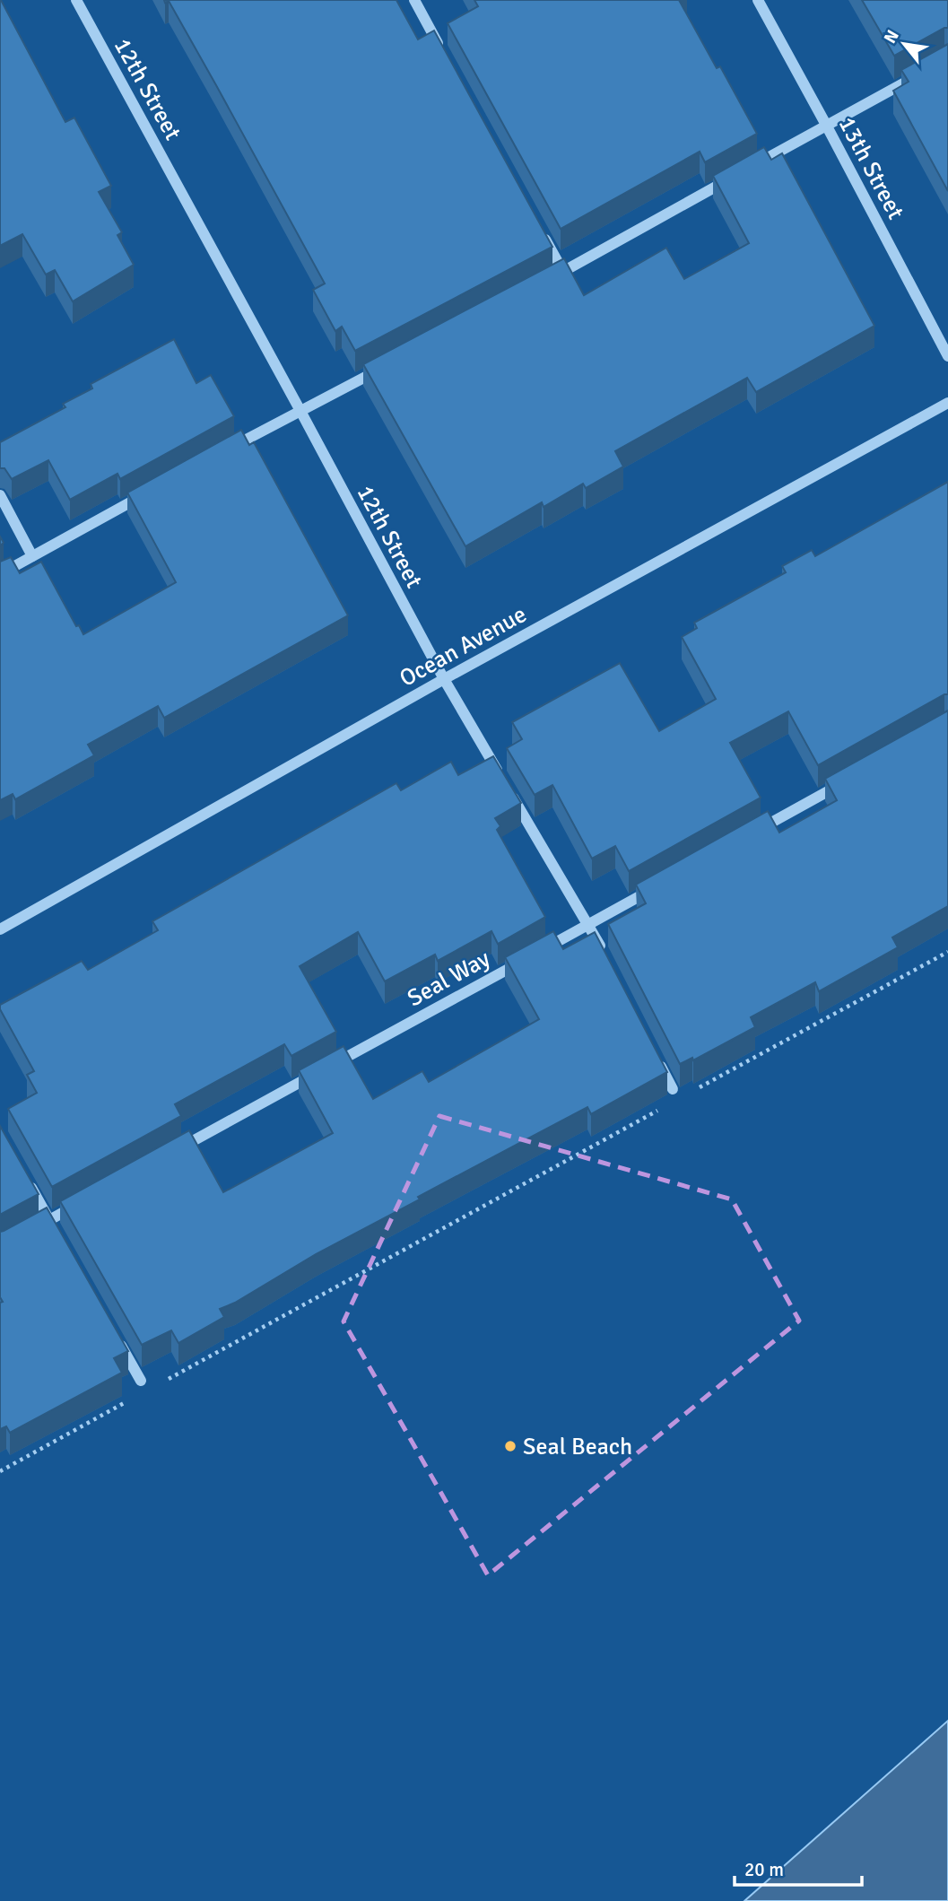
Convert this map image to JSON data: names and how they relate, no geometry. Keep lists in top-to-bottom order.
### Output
{
  "streets": {
    "street": [
      "12th Street",
      "13th Street",
      "Ocean Avenue",
      "Seal Way"
    ]
  },
  "crossings": [
    ["12th Street", "Ocean Avenue"]
  ],
  "places": ["Seal Beach"],
  "scale_bar": "20 m",
  "north": "top left"
}
